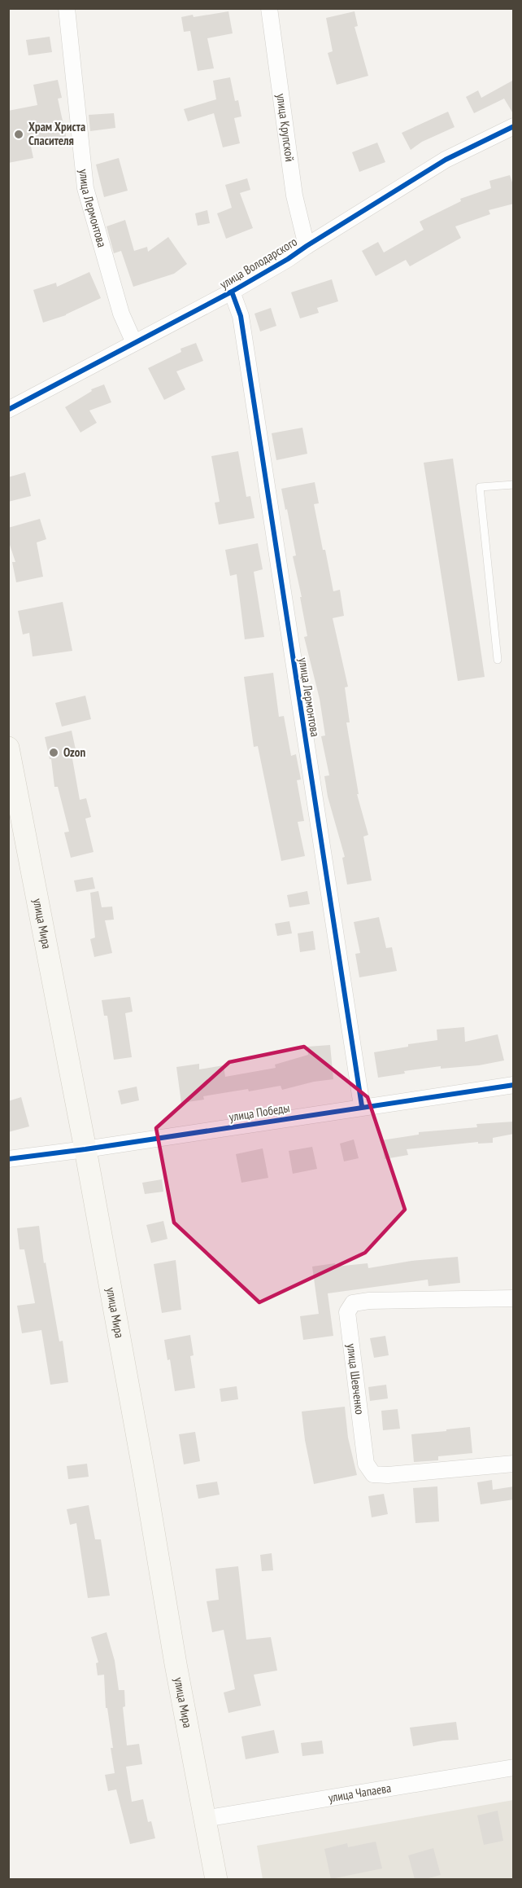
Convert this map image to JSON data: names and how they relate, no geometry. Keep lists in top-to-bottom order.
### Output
{
  "streets": {
    "main road": ["улица Мира"],
    "street": [
      "улица Крупской",
      "улица Лермонтова",
      "улица Володарского",
      "улица Победы",
      "улица Шевченко",
      "улица Чапаева"
    ]
  },
  "crossings": [
    ["улица Крупской", "улица Володарского"],
    ["улица Лермонтова", "улица Володарского"],
    ["улица Лермонтова", "улица Победы"],
    ["улица Мира", "улица Победы"],
    ["улица Мира", "улица Чапаева"]
  ],
  "places": ["Храм Христа Спасителя", "Ozon"]
}
